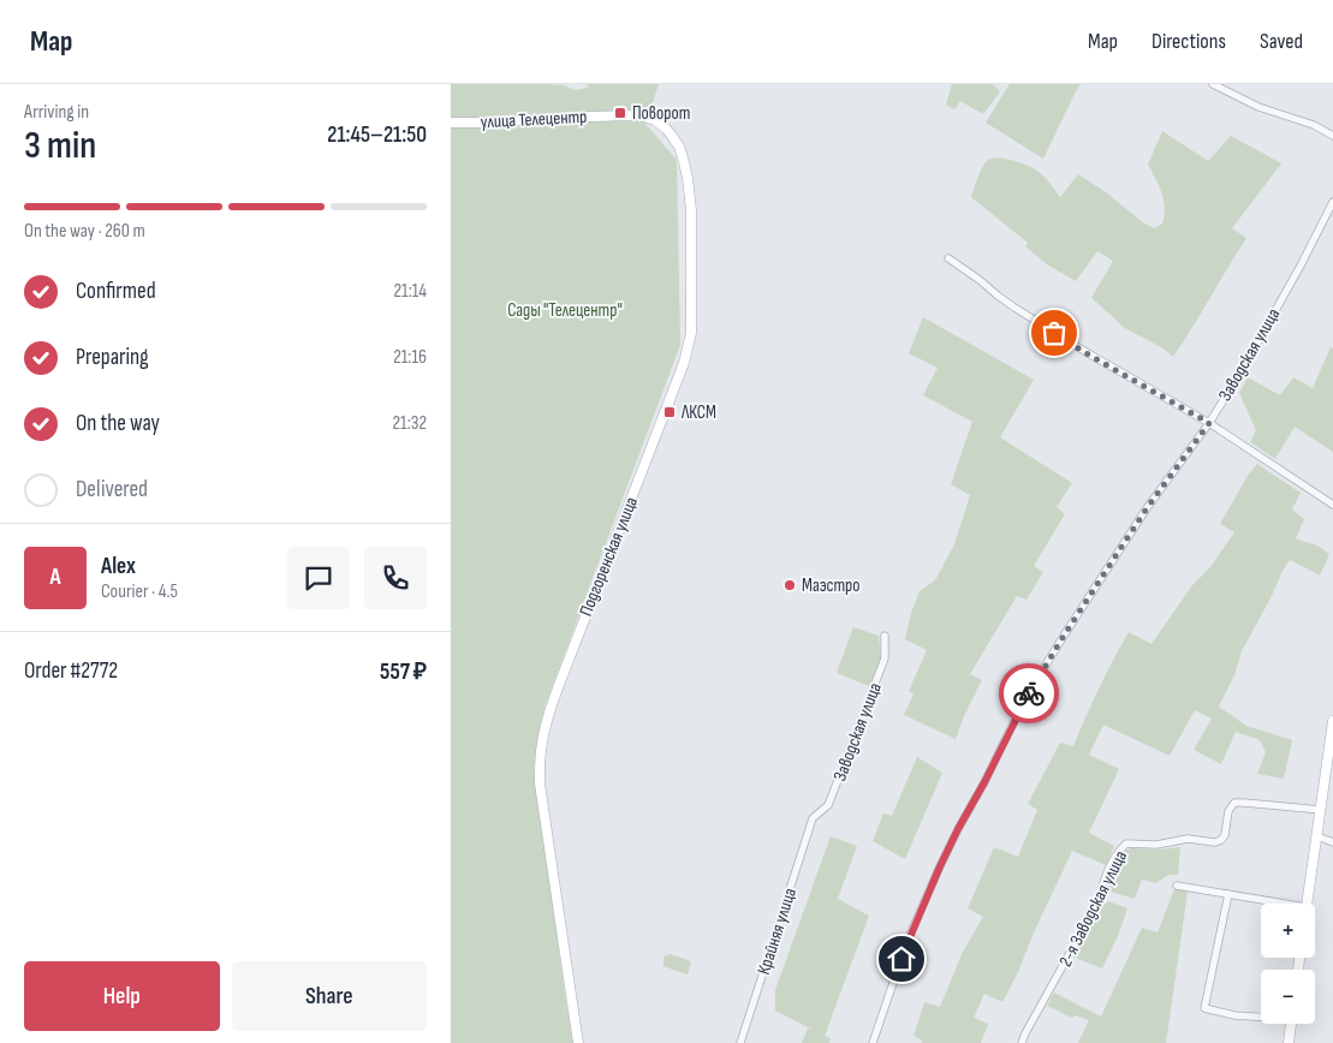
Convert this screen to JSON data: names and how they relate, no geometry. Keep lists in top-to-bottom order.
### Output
{
  "streets": {
    "street": [
      "улица Телецентр",
      "Заводская улица",
      "Подгоренская улица",
      "2-я Заводская улица",
      "Крайняя улица"
    ]
  },
  "crossings": [
    ["улица Телецентр", "Подгоренская улица"],
    ["Заводская улица", "Крайняя улица"]
  ],
  "parks": ["Сады \"Телецентр\""],
  "places": {
    "transit": ["Поворот", "ЛКСМ"],
    "other": ["Маэстро"]
  },
  "page": {
    "header": "Map",
    "nav": ["Map", "Directions", "Saved"],
    "heading": ["3 min", "Arriving in", "21:45–21:50"],
    "panel": [
      "Alex",
      "Courier · 4.5",
      "Order #2772",
      "557 ₽"
    ],
    "bar": "On the way · 260 m",
    "list": [
      ["Confirmed", "21:14"],
      ["Preparing", "21:16"],
      ["On the way", "21:32"],
      "Delivered"
    ],
    "round": "A",
    "map_buttons": ["+", "−"],
    "buttons": ["Help", "Share"]
  }
}
